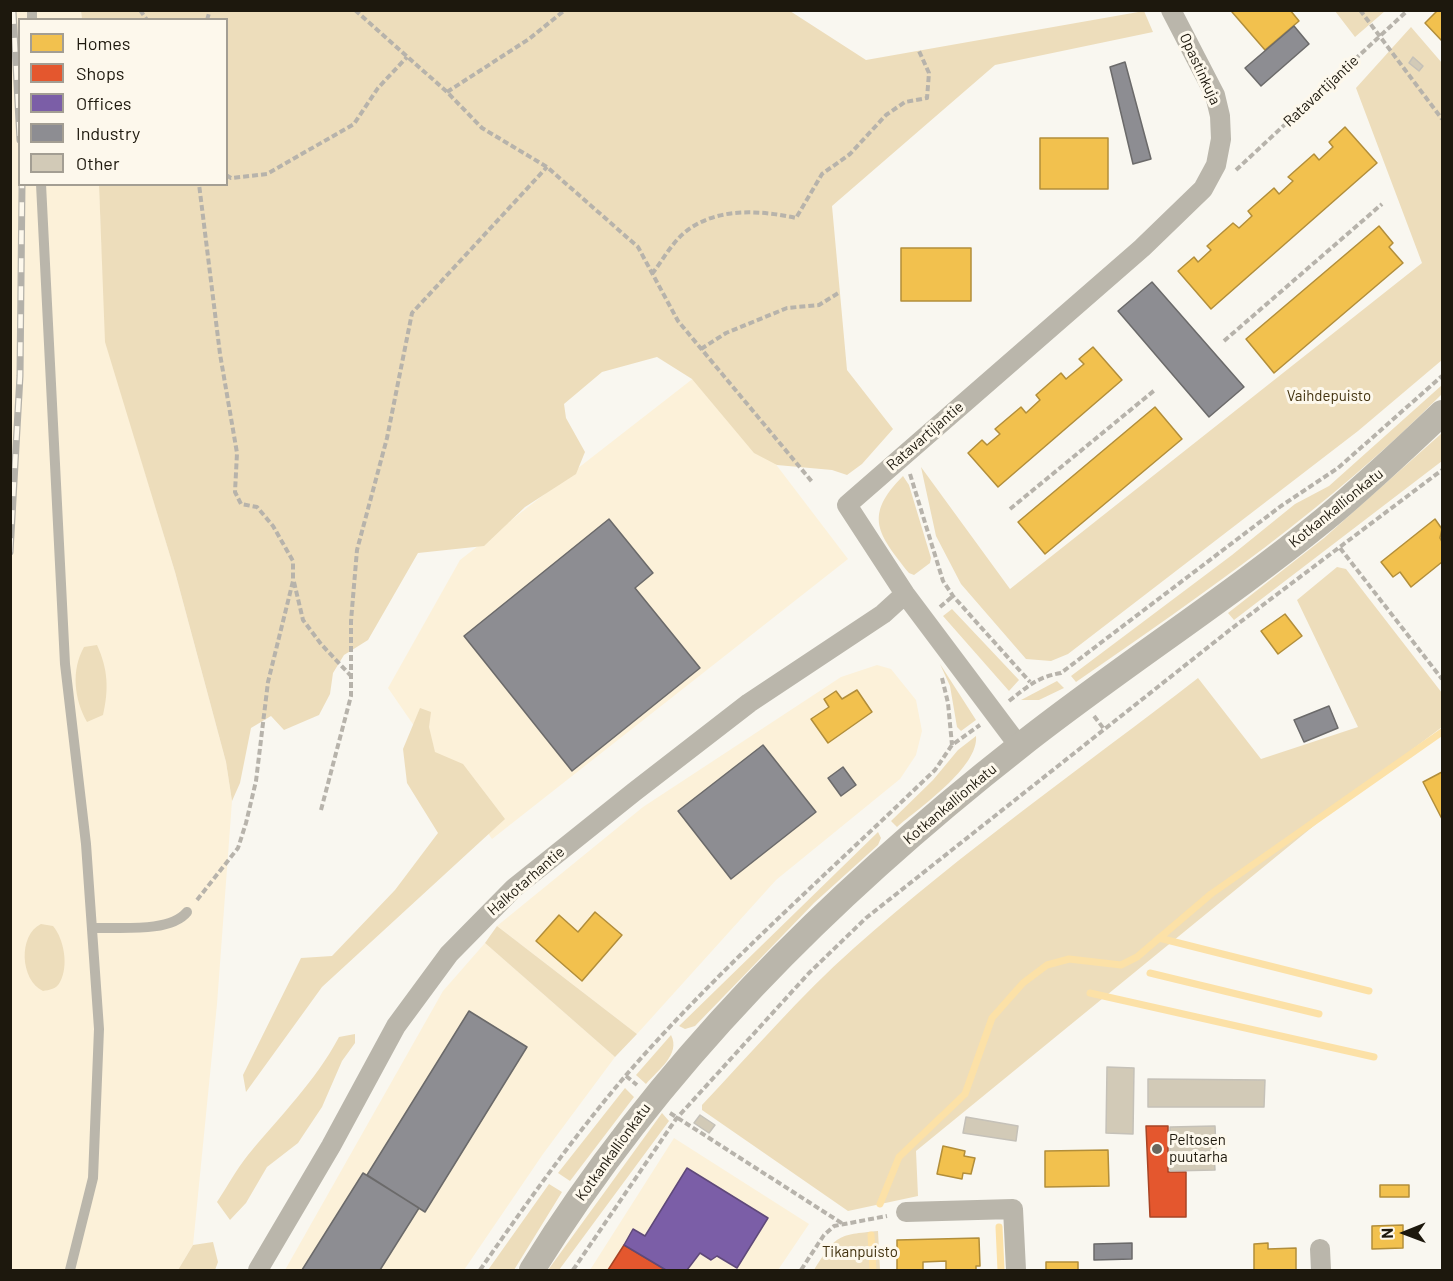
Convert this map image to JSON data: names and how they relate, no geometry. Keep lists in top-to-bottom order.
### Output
{
  "streets": {
    "street": [
      "Opastinkuja",
      "Ratavartijantie",
      "Kotkankallionkatu",
      "Halkotarhantie"
    ]
  },
  "crossings": [
    ["Opastinkuja", "Ratavartijantie"],
    ["Ratavartijantie", "Kotkankallionkatu"],
    ["Ratavartijantie", "Halkotarhantie"]
  ],
  "parks": ["Vaihdepuisto", "Tikanpuisto"],
  "places": ["Peltosen puutarha"],
  "legend": [
    "Homes",
    "Shops",
    "Offices",
    "Industry",
    "Other"
  ],
  "north": "left"
}
